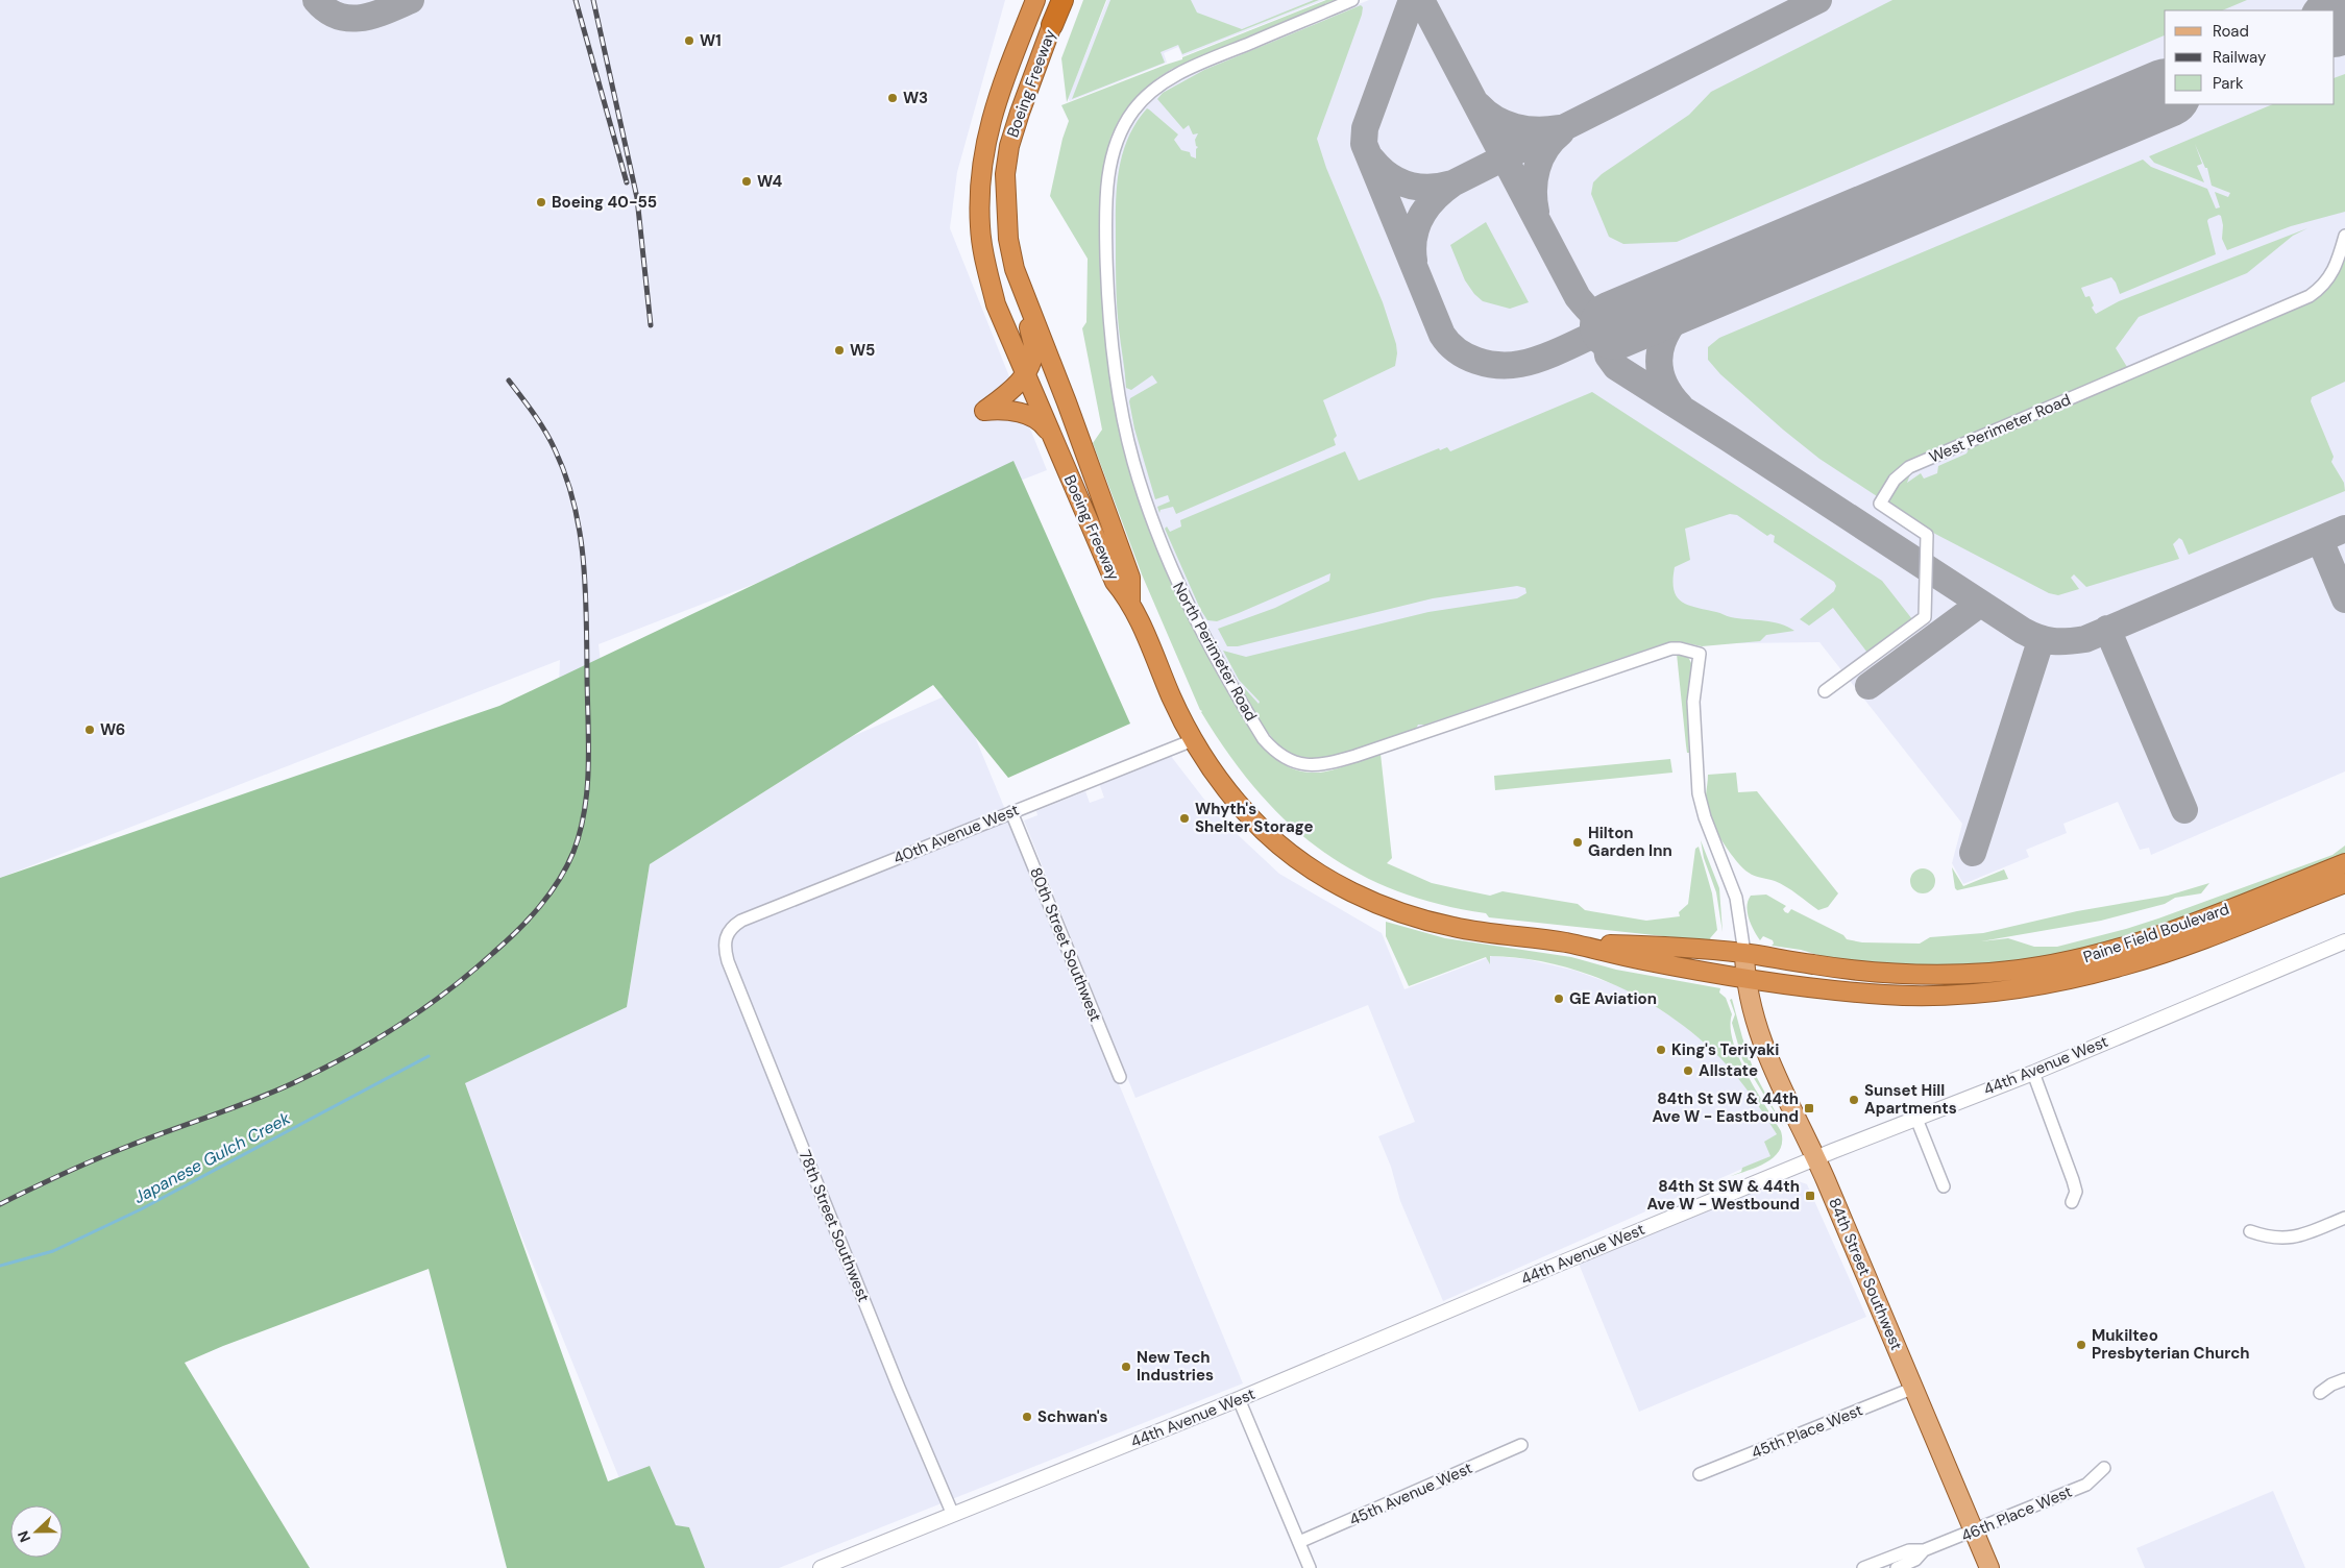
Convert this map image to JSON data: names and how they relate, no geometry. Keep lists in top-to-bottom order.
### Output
{
  "streets": {
    "highway": ["Boeing Freeway", "Paine Field Boulevard"],
    "main road": ["84th Street Southwest"],
    "street": [
      "West Perimeter Road",
      "North Perimeter Road",
      "40th Avenue West",
      "80th Street Southwest",
      "44th Avenue West",
      "78th Street Southwest",
      "45th Place West",
      "45th Avenue West",
      "46th Place West"
    ]
  },
  "crossings": [
    ["North Perimeter Road", "84th Street Southwest"],
    ["40th Avenue West", "80th Street Southwest"],
    ["40th Avenue West", "78th Street Southwest"],
    ["Paine Field Boulevard", "84th Street Southwest"],
    ["44th Avenue West", "78th Street Southwest"],
    ["44th Avenue West", "84th Street Southwest"],
    ["84th Street Southwest", "45th Place West"],
    ["84th Street Southwest", "46th Place West"]
  ],
  "water": ["Japanese Gulch Creek"],
  "places": {
    "other": [
      "W1",
      "W3",
      "W4",
      "Boeing 40-55",
      "W5",
      "W6",
      "Whyth's Shelter Storage",
      "Hilton Garden Inn",
      "GE Aviation",
      "King's Teriyaki",
      "Allstate",
      "Sunset Hill Apartments",
      "Mukilteo Presbyterian Church",
      "New Tech Industries",
      "Schwan's"
    ],
    "transit": ["84th St SW & 44th Ave W - Eastbound", "84th St SW & 44th Ave W - Westbound"]
  },
  "legend": ["Road", "Railway", "Park"],
  "north": "left"
}
